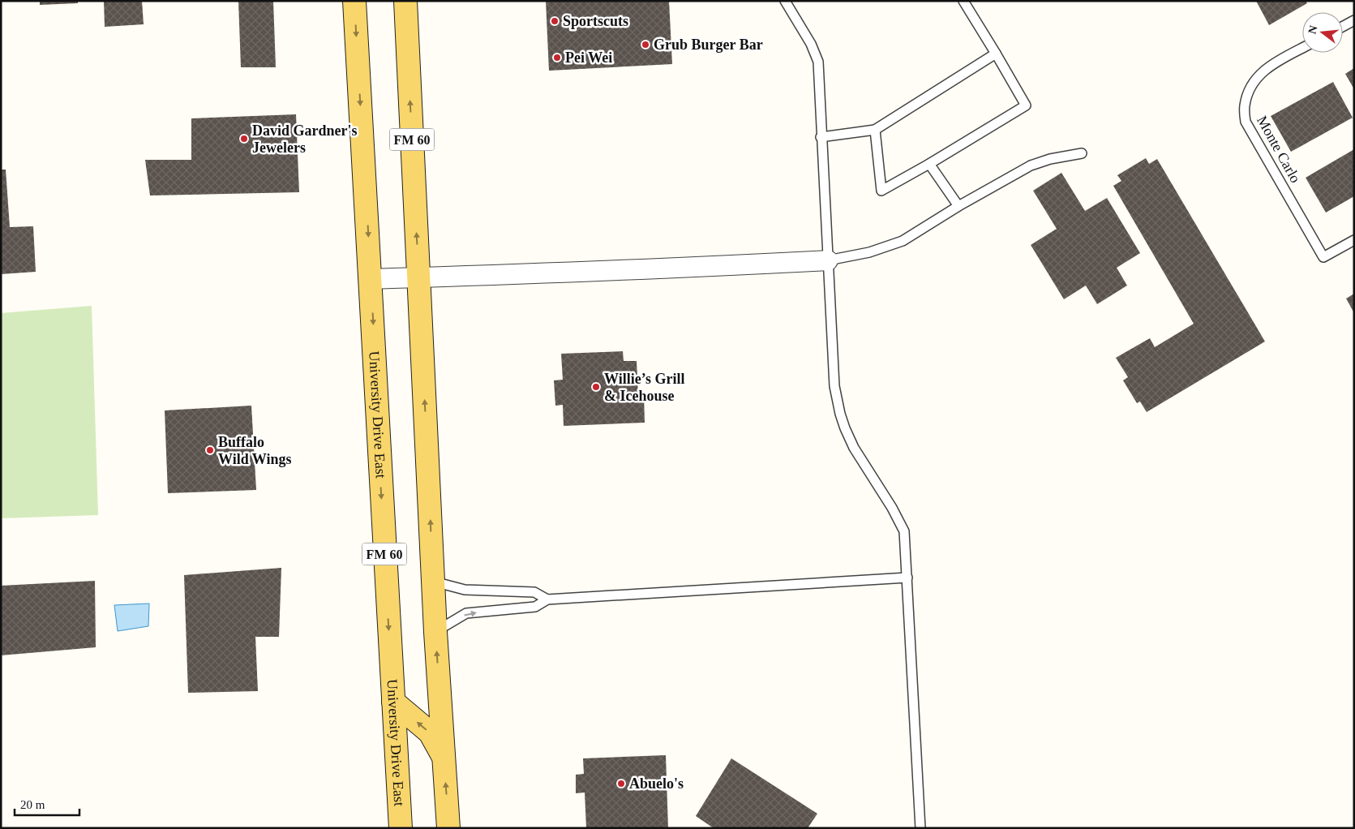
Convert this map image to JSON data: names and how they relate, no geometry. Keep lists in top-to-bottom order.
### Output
{
  "streets": {
    "main road": ["FM 60", "University Drive East"],
    "lane": ["Monte Carlo"]
  },
  "places": [
    "Sportscuts",
    "Grub Burger Bar",
    "Pei Wei",
    "David Gardner's Jewelers",
    "Willie’s Grill & Icehouse",
    "Buffalo Wild Wings",
    "Abuelo's"
  ],
  "scale_bar": "20 m",
  "north": "left"
}
